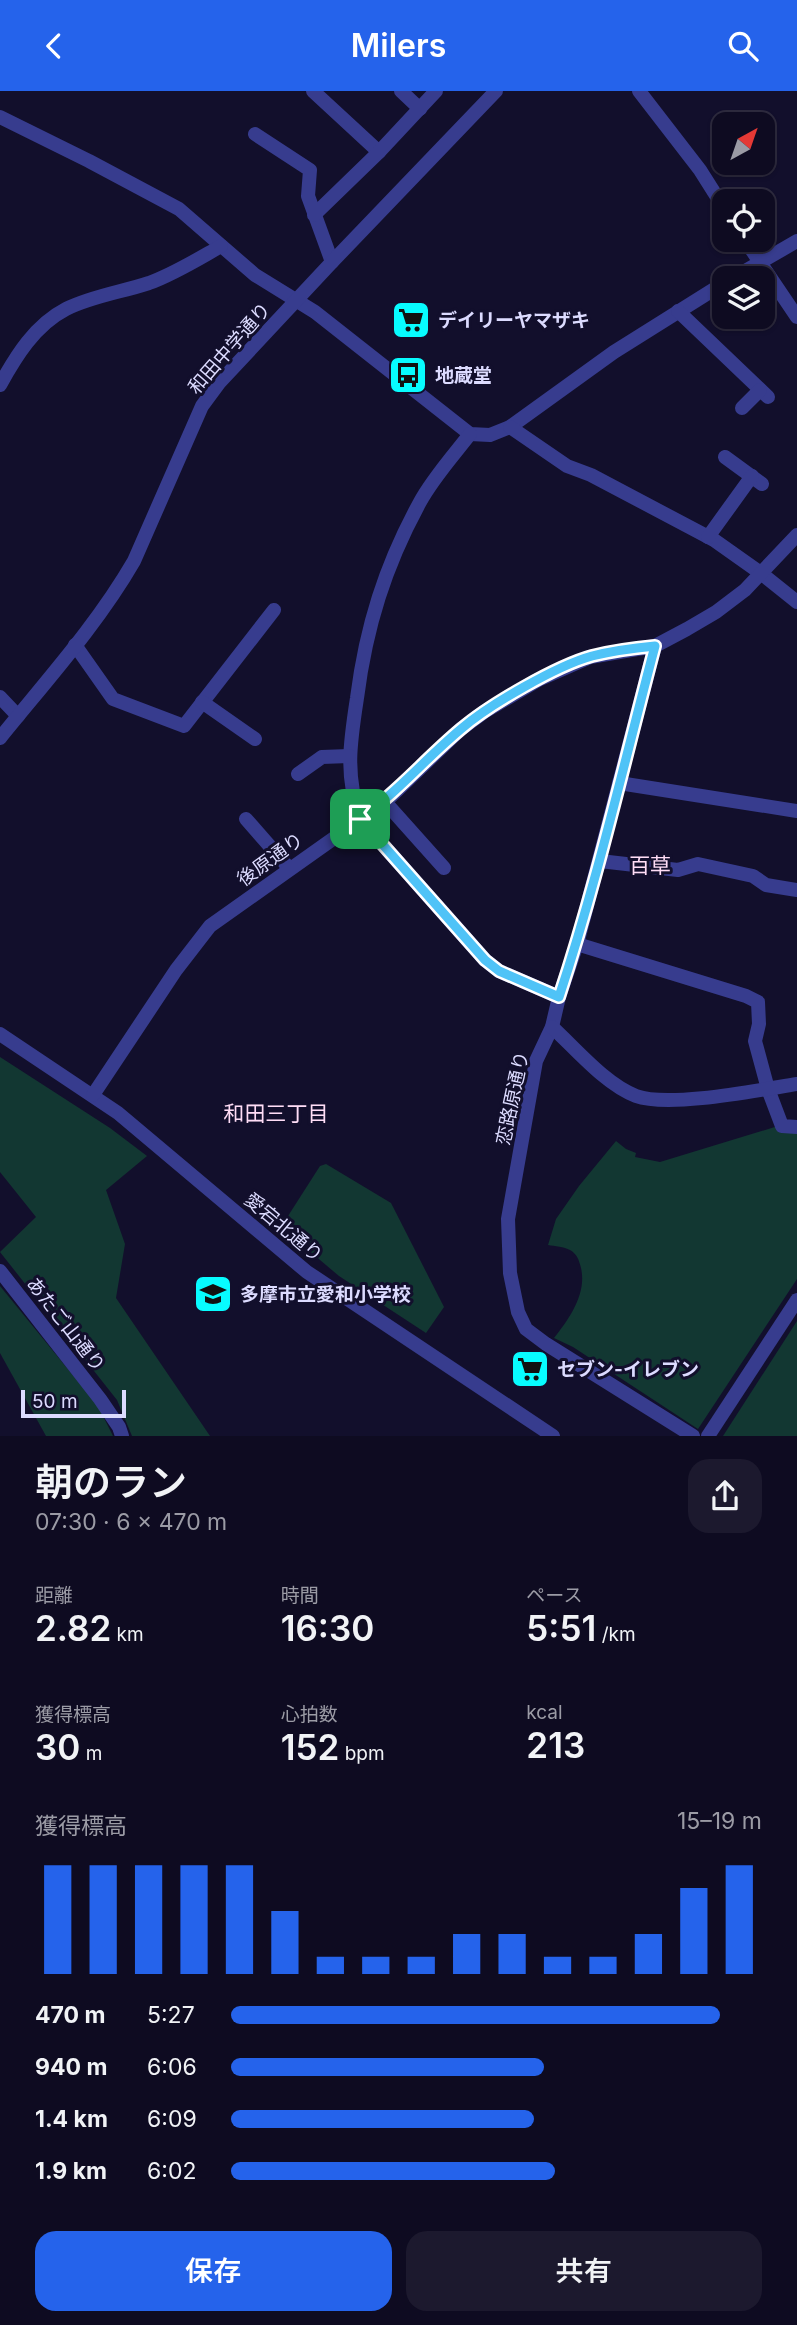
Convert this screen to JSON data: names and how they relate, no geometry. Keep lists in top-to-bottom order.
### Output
{
  "streets": {
    "street": [
      "和田中学通り",
      "後原通り",
      "恋路原通り",
      "愛宕北通り",
      "あたご山通り"
    ]
  },
  "crossings": [
    ["後原通り", "恋路原通り"],
    ["後原通り", "愛宕北通り"]
  ],
  "districts": ["百草", "和田三丁目"],
  "places": {
    "supermarket": ["デイリーヤマザキ", "セブン-イレブン"],
    "bus stop": ["地蔵堂"],
    "school or university": ["多摩市立愛和小学校"]
  },
  "scale_bar": "50 m",
  "north": "top right",
  "page": {
    "header": "Milers",
    "scale": "50 m",
    "heading": ["朝のラン", "07:30 · 6 × 470 m"],
    "stats": [
      ["距離", "2.82 km"],
      ["時間", "16:30"],
      ["ペース", "5:51 /km"],
      ["獲得標高", "30 m"],
      ["心拍数", "152 bpm"],
      ["kcal", "213"]
    ],
    "chart": ["獲得標高", "15–19 m"],
    "list": [
      {
        "name": "470 m",
        "note": "5:27"
      },
      {
        "name": "940 m",
        "note": "6:06"
      },
      {
        "name": "1.4 km",
        "note": "6:09"
      },
      {
        "name": "1.9 km",
        "note": "6:02"
      }
    ],
    "buttons": ["保存", "共有"]
  }
}
